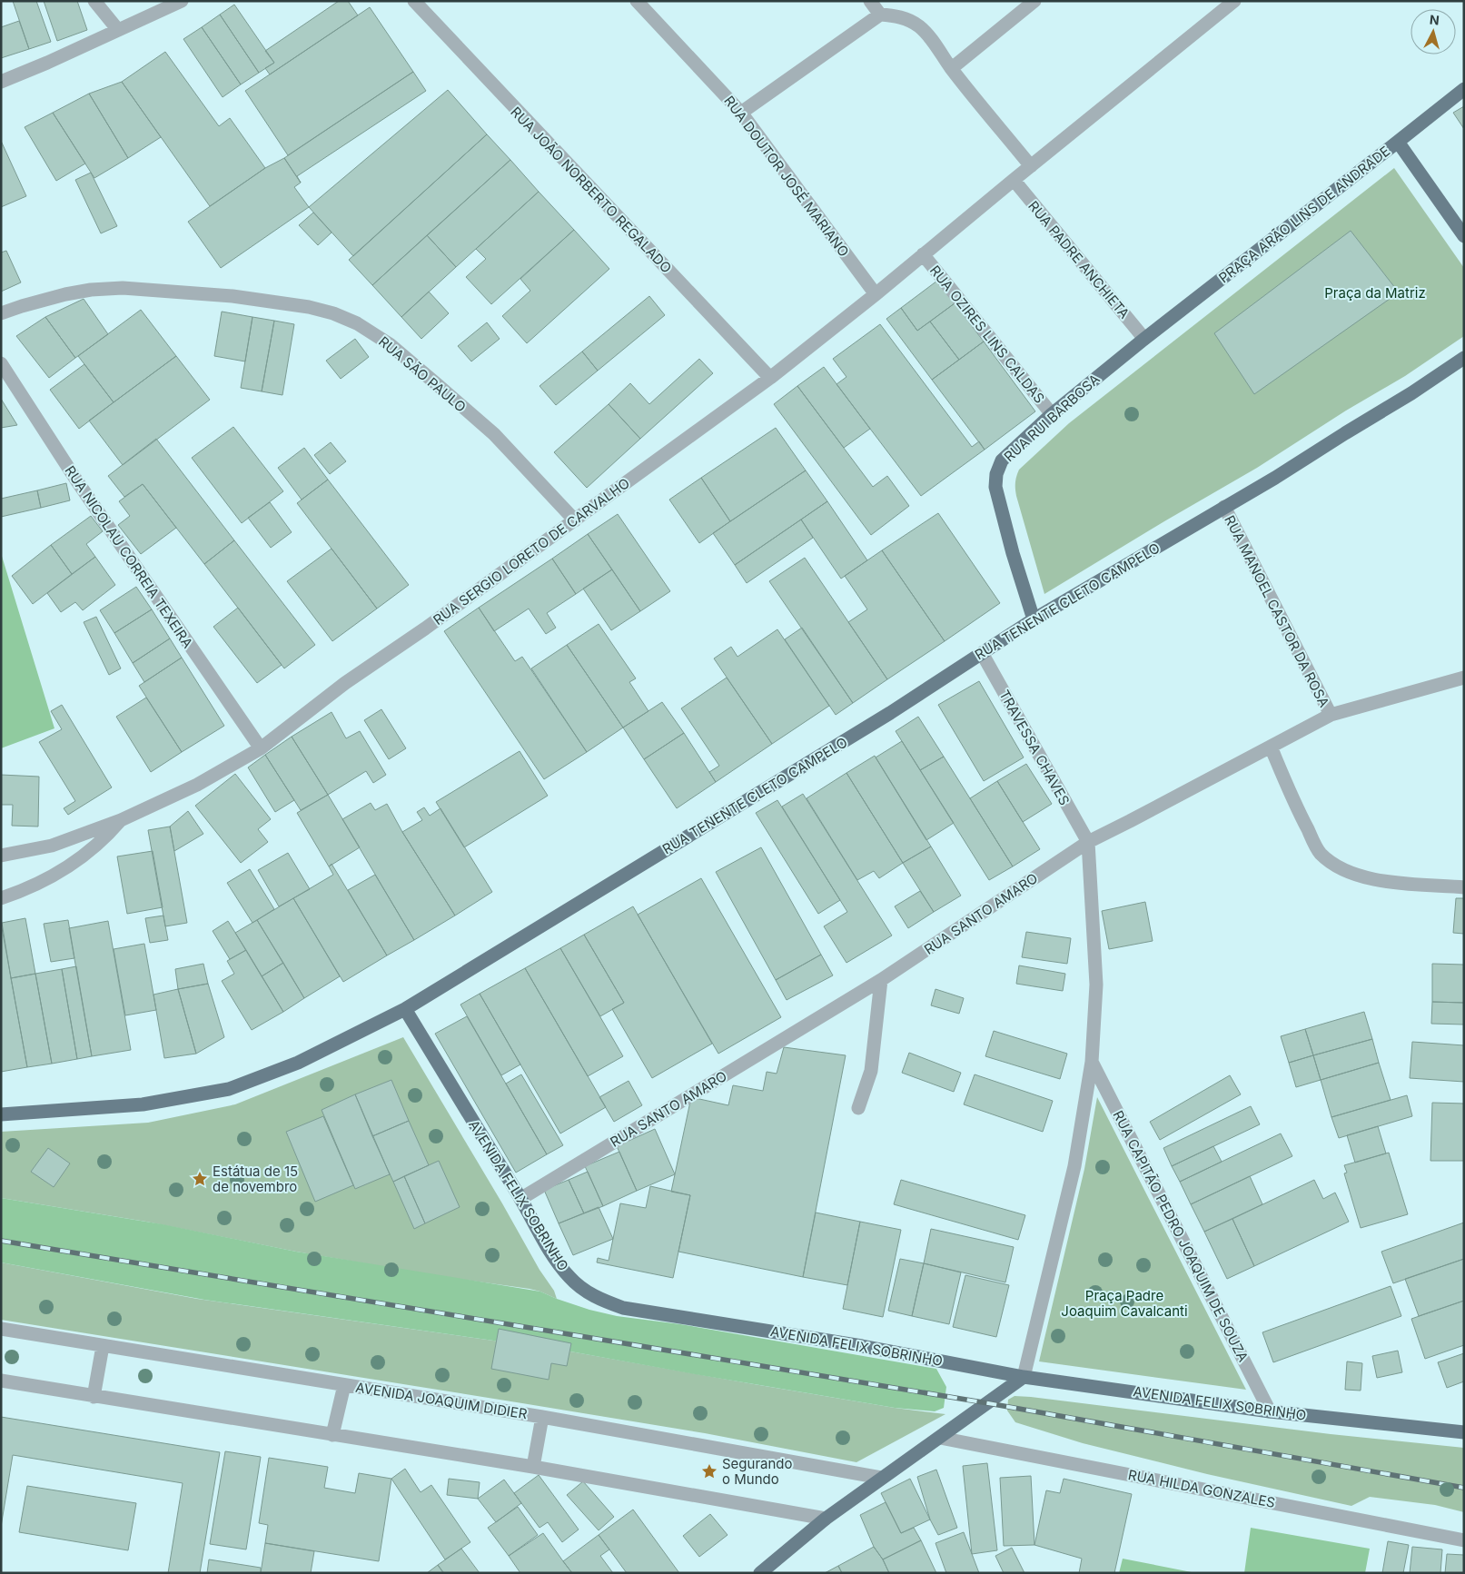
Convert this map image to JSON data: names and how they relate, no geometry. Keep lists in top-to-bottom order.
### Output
{
  "streets": {
    "main road": [
      "PRAÇA ARÃO LINS DE ANDRADE",
      "RUA RUI BARBOSA",
      "RUA TENENTE CLETO CAMPELO",
      "AVENIDA FELIX SOBRINHO"
    ],
    "street": [
      "RUA DOUTOR JOSÉ MARIANO",
      "RUA JOÃO NORBERTO REGALADO",
      "RUA PADRE ANCHIETA",
      "RUA OZIRES LINS CALDAS",
      "RUA SÃO PAULO",
      "RUA SERGIO LORETO DE CARVALHO",
      "RUA NICOLAU CORREIA TEXEIRA",
      "RUA MANOEL CASTOR DA ROSA",
      "TRAVESSA CHAVES",
      "RUA SANTO AMARO",
      "RUA CAPITÃO PEDRO JOAQUIM DE SOUZA",
      "AVENIDA JOAQUIM DIDIER",
      "RUA HILDA GONZALES"
    ]
  },
  "crossings": [
    ["RUA DOUTOR JOSÉ MARIANO", "RUA SERGIO LORETO DE CARVALHO"],
    ["RUA JOÃO NORBERTO REGALADO", "RUA SERGIO LORETO DE CARVALHO"],
    ["PRAÇA ARÃO LINS DE ANDRADE", "RUA PADRE ANCHIETA"],
    ["PRAÇA ARÃO LINS DE ANDRADE", "RUA RUI BARBOSA"],
    ["RUA PADRE ANCHIETA", "RUA RUI BARBOSA"],
    ["RUA PADRE ANCHIETA", "RUA SERGIO LORETO DE CARVALHO"],
    ["RUA OZIRES LINS CALDAS", "RUA RUI BARBOSA"],
    ["RUA OZIRES LINS CALDAS", "RUA SERGIO LORETO DE CARVALHO"],
    ["RUA SÃO PAULO", "RUA SERGIO LORETO DE CARVALHO"],
    ["RUA RUI BARBOSA", "RUA TENENTE CLETO CAMPELO"],
    ["RUA SERGIO LORETO DE CARVALHO", "RUA NICOLAU CORREIA TEXEIRA"],
    ["RUA TENENTE CLETO CAMPELO", "RUA MANOEL CASTOR DA ROSA"],
    ["RUA TENENTE CLETO CAMPELO", "TRAVESSA CHAVES"],
    ["RUA TENENTE CLETO CAMPELO", "AVENIDA FELIX SOBRINHO"],
    ["RUA MANOEL CASTOR DA ROSA", "RUA SANTO AMARO"],
    ["TRAVESSA CHAVES", "RUA SANTO AMARO"],
    ["RUA SANTO AMARO", "AVENIDA FELIX SOBRINHO"],
    ["AVENIDA FELIX SOBRINHO", "RUA CAPITÃO PEDRO JOAQUIM DE SOUZA"]
  ],
  "parks": ["Praça da Matriz", "Praça Padre Joaquim Cavalcanti"],
  "places": {
    "place": ["Estátua de 15 de novembro", "Segurando o Mundo"]
  },
  "north": "top"
}
